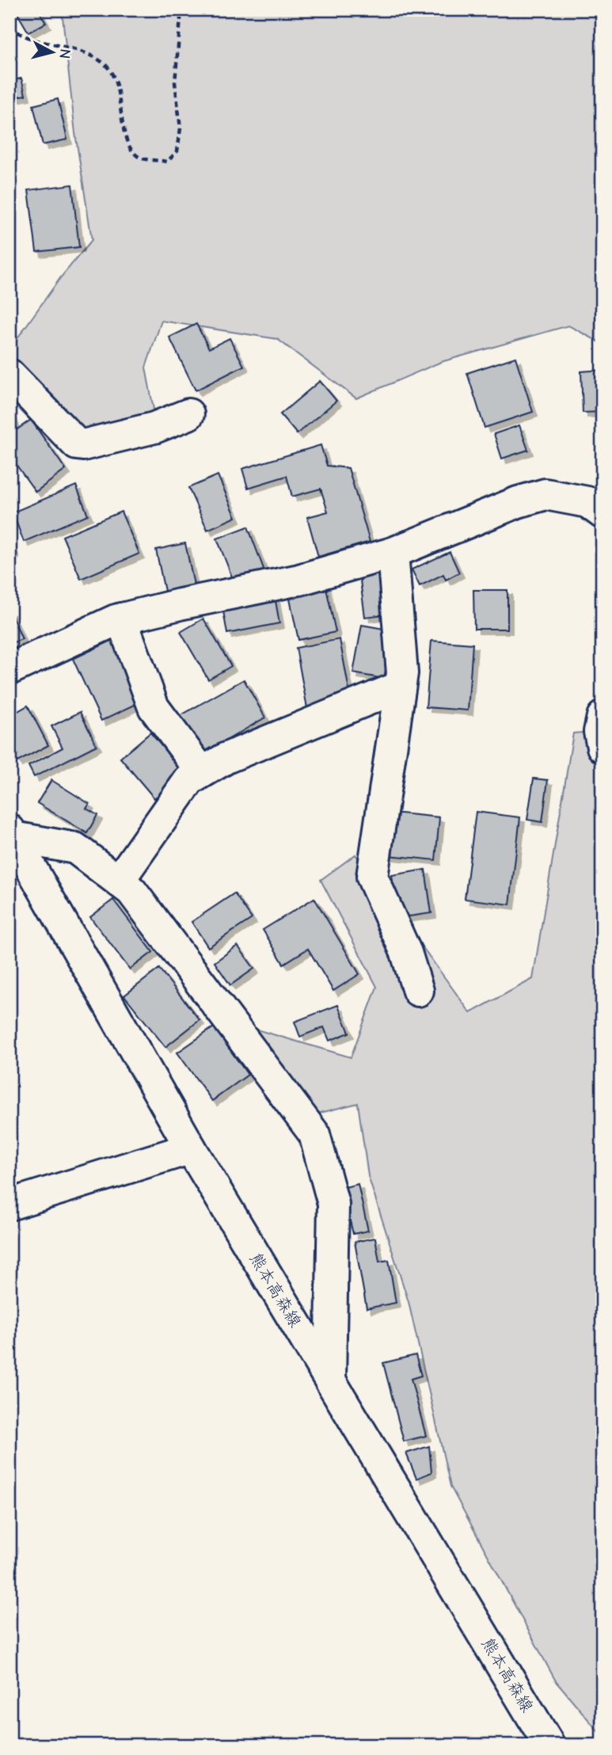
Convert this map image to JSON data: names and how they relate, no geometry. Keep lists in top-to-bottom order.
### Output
{
  "streets": {
    "street": ["熊本高森線"]
  },
  "north": "right"
}
